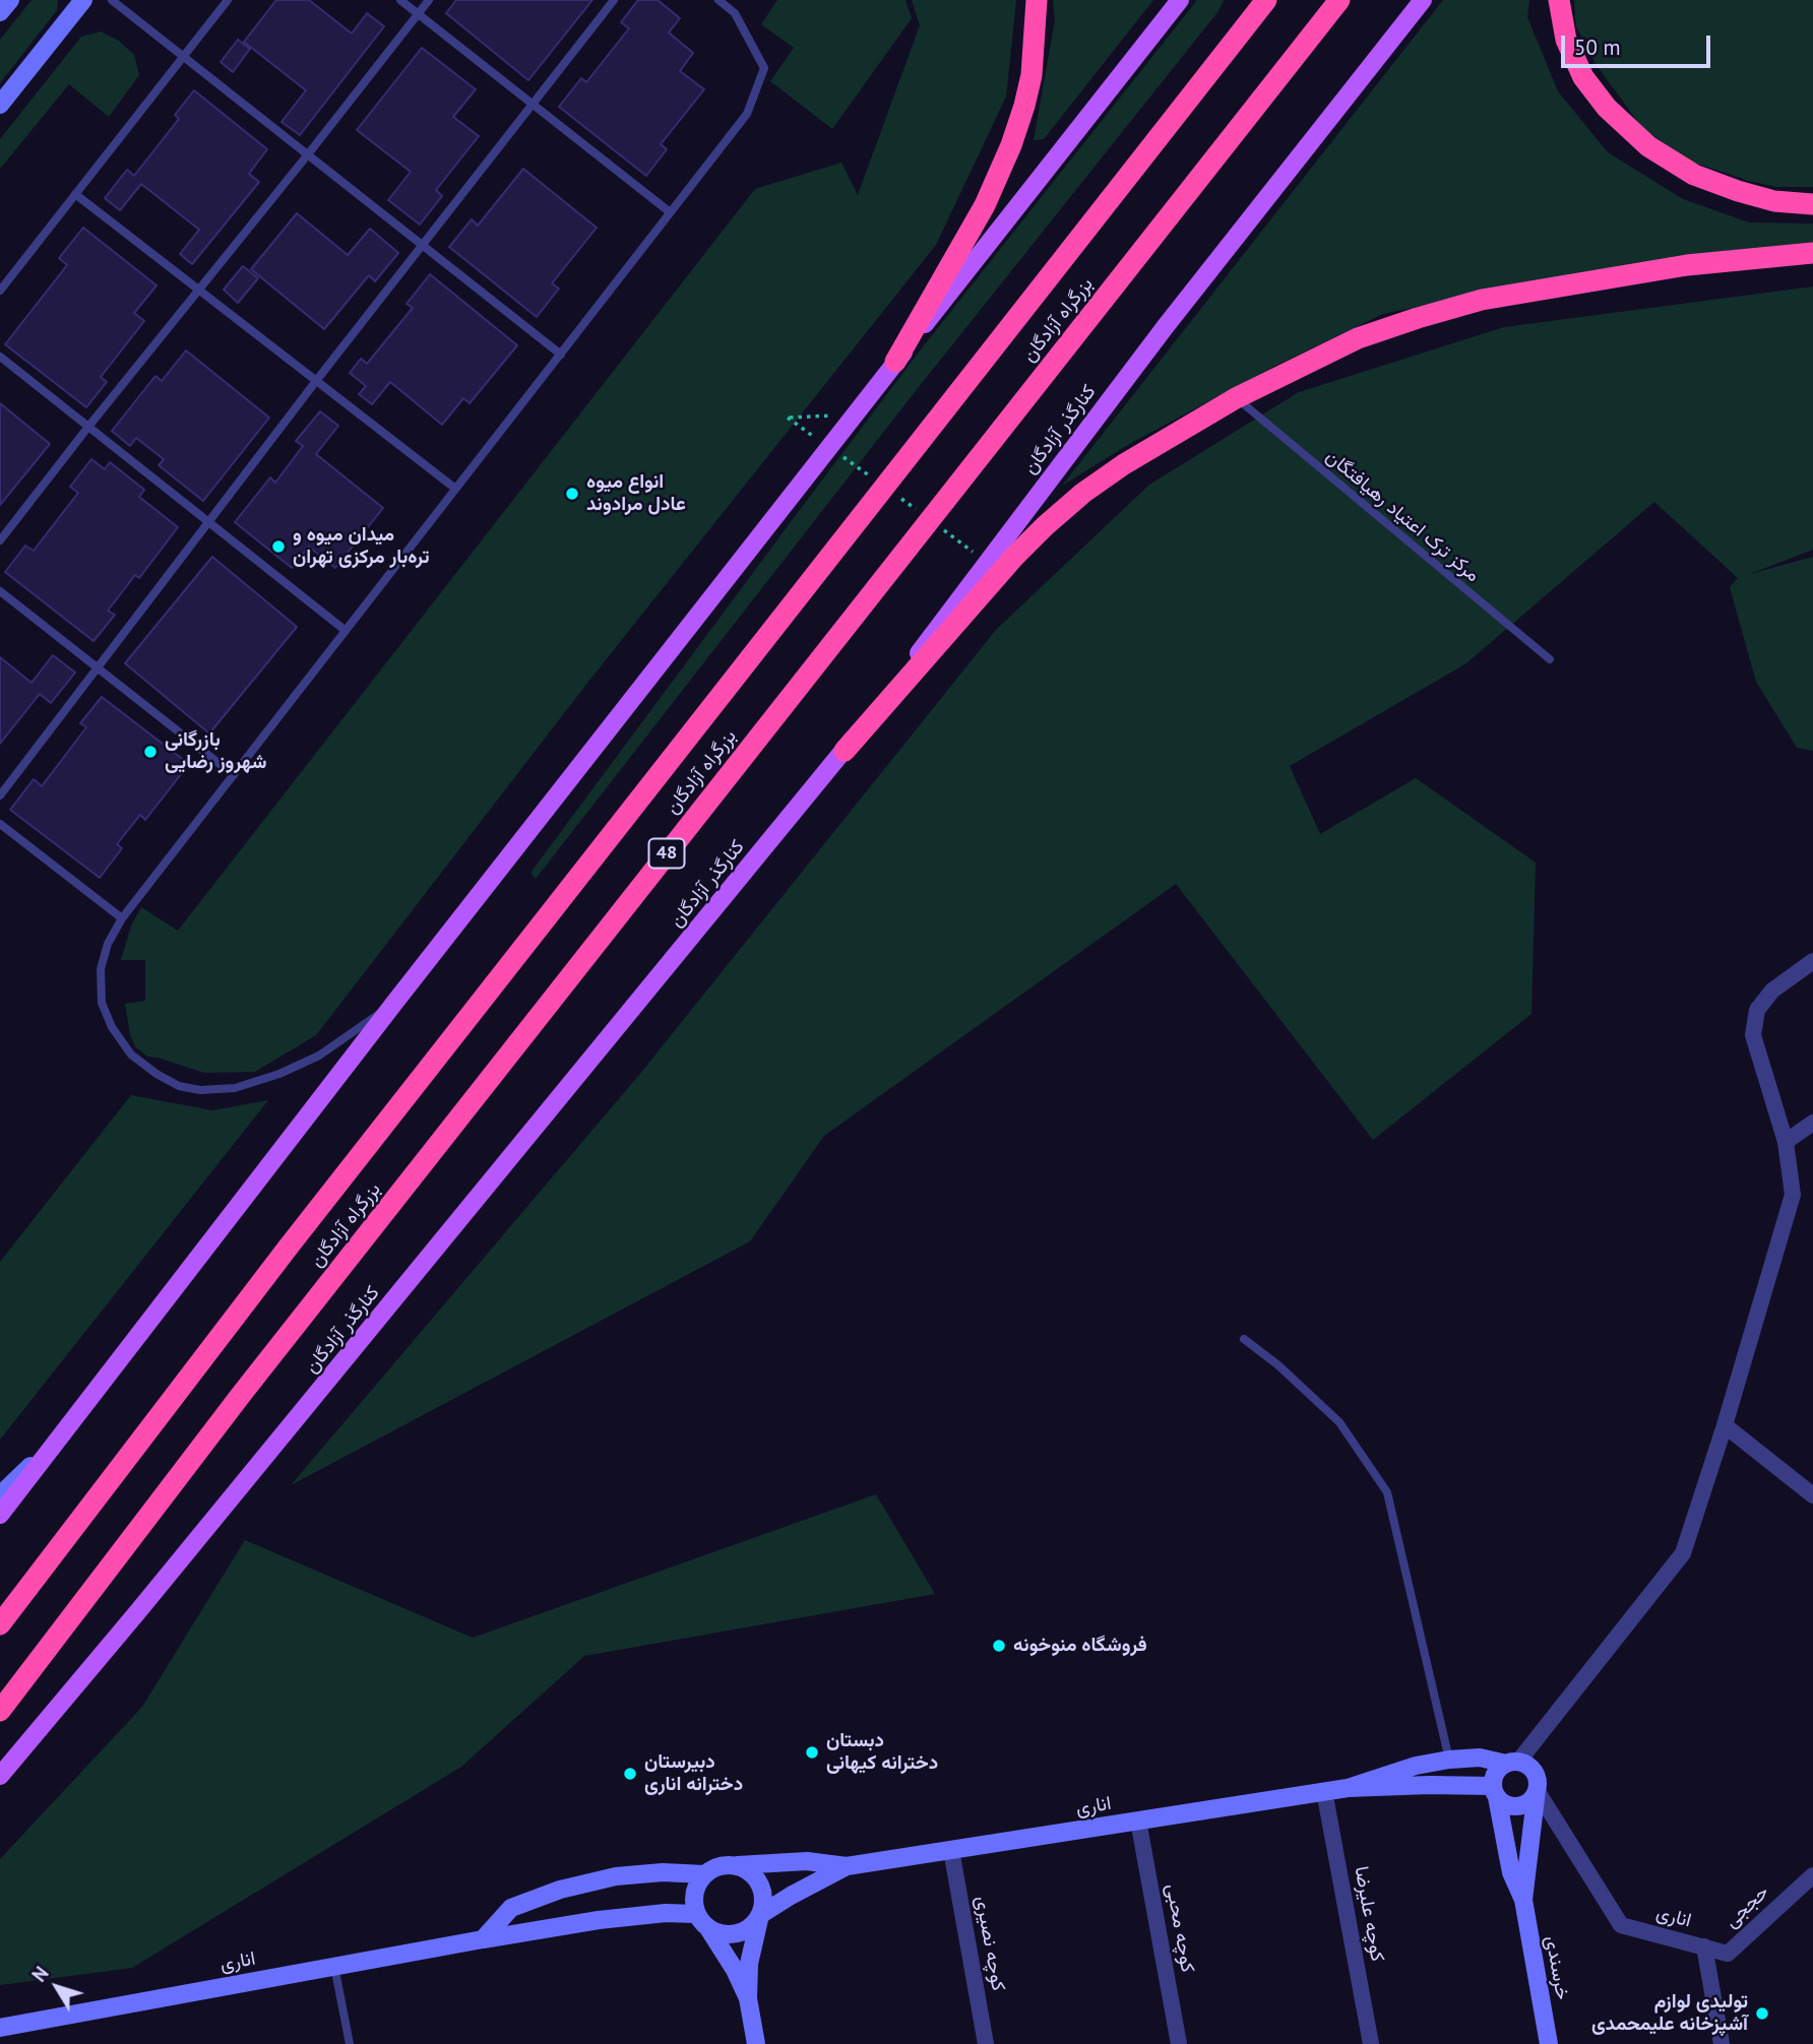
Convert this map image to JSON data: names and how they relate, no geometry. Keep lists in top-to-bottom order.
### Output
{
  "streets": {
    "highway": ["بزرگراه آزادگان", "48"],
    "main road": ["کنارگذر آزادگان"],
    "street": [
      "اناری",
      "حججی",
      "کوچه علیرضا",
      "کوچه محبی",
      "کوچه نصیری",
      "خرسندی"
    ],
    "lane": ["مرکز ترک اعتیاد رهیافتگان"]
  },
  "crossings": [
    ["اناری", "حججی"],
    ["اناری", "کوچه علیرضا"],
    ["اناری", "کوچه محبی"],
    ["اناری", "کوچه نصیری"]
  ],
  "places": [
    "انواع میوه عادل مرادوند",
    "میدان میوه و تره‌بار مرکزی تهران",
    "بازرگانی شهروز رضایی",
    "فروشگاه منوخونه",
    "دبستان دخترانه کیهانی",
    "دبیرستان دخترانه اناری",
    "تولیدی لوازم آشپزخانه علیمحمدی"
  ],
  "scale_bar": "50 m",
  "north": "top left"
}
